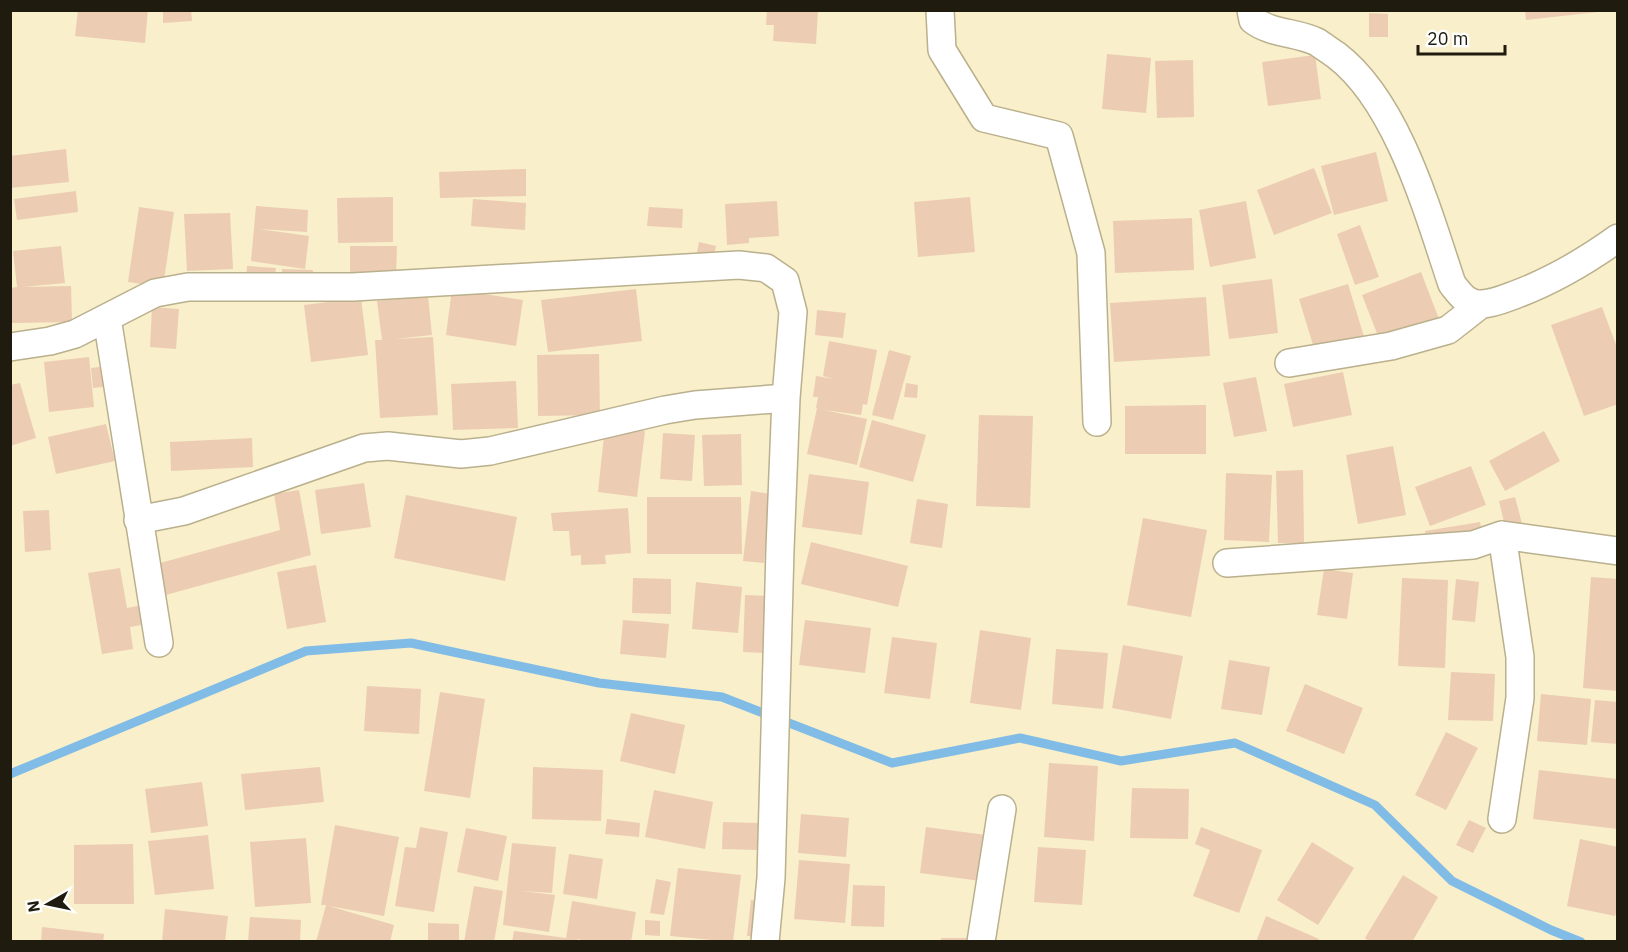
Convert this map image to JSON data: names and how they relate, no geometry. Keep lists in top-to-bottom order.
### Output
{
  "scale_bar": "20 m",
  "north": "left"
}
